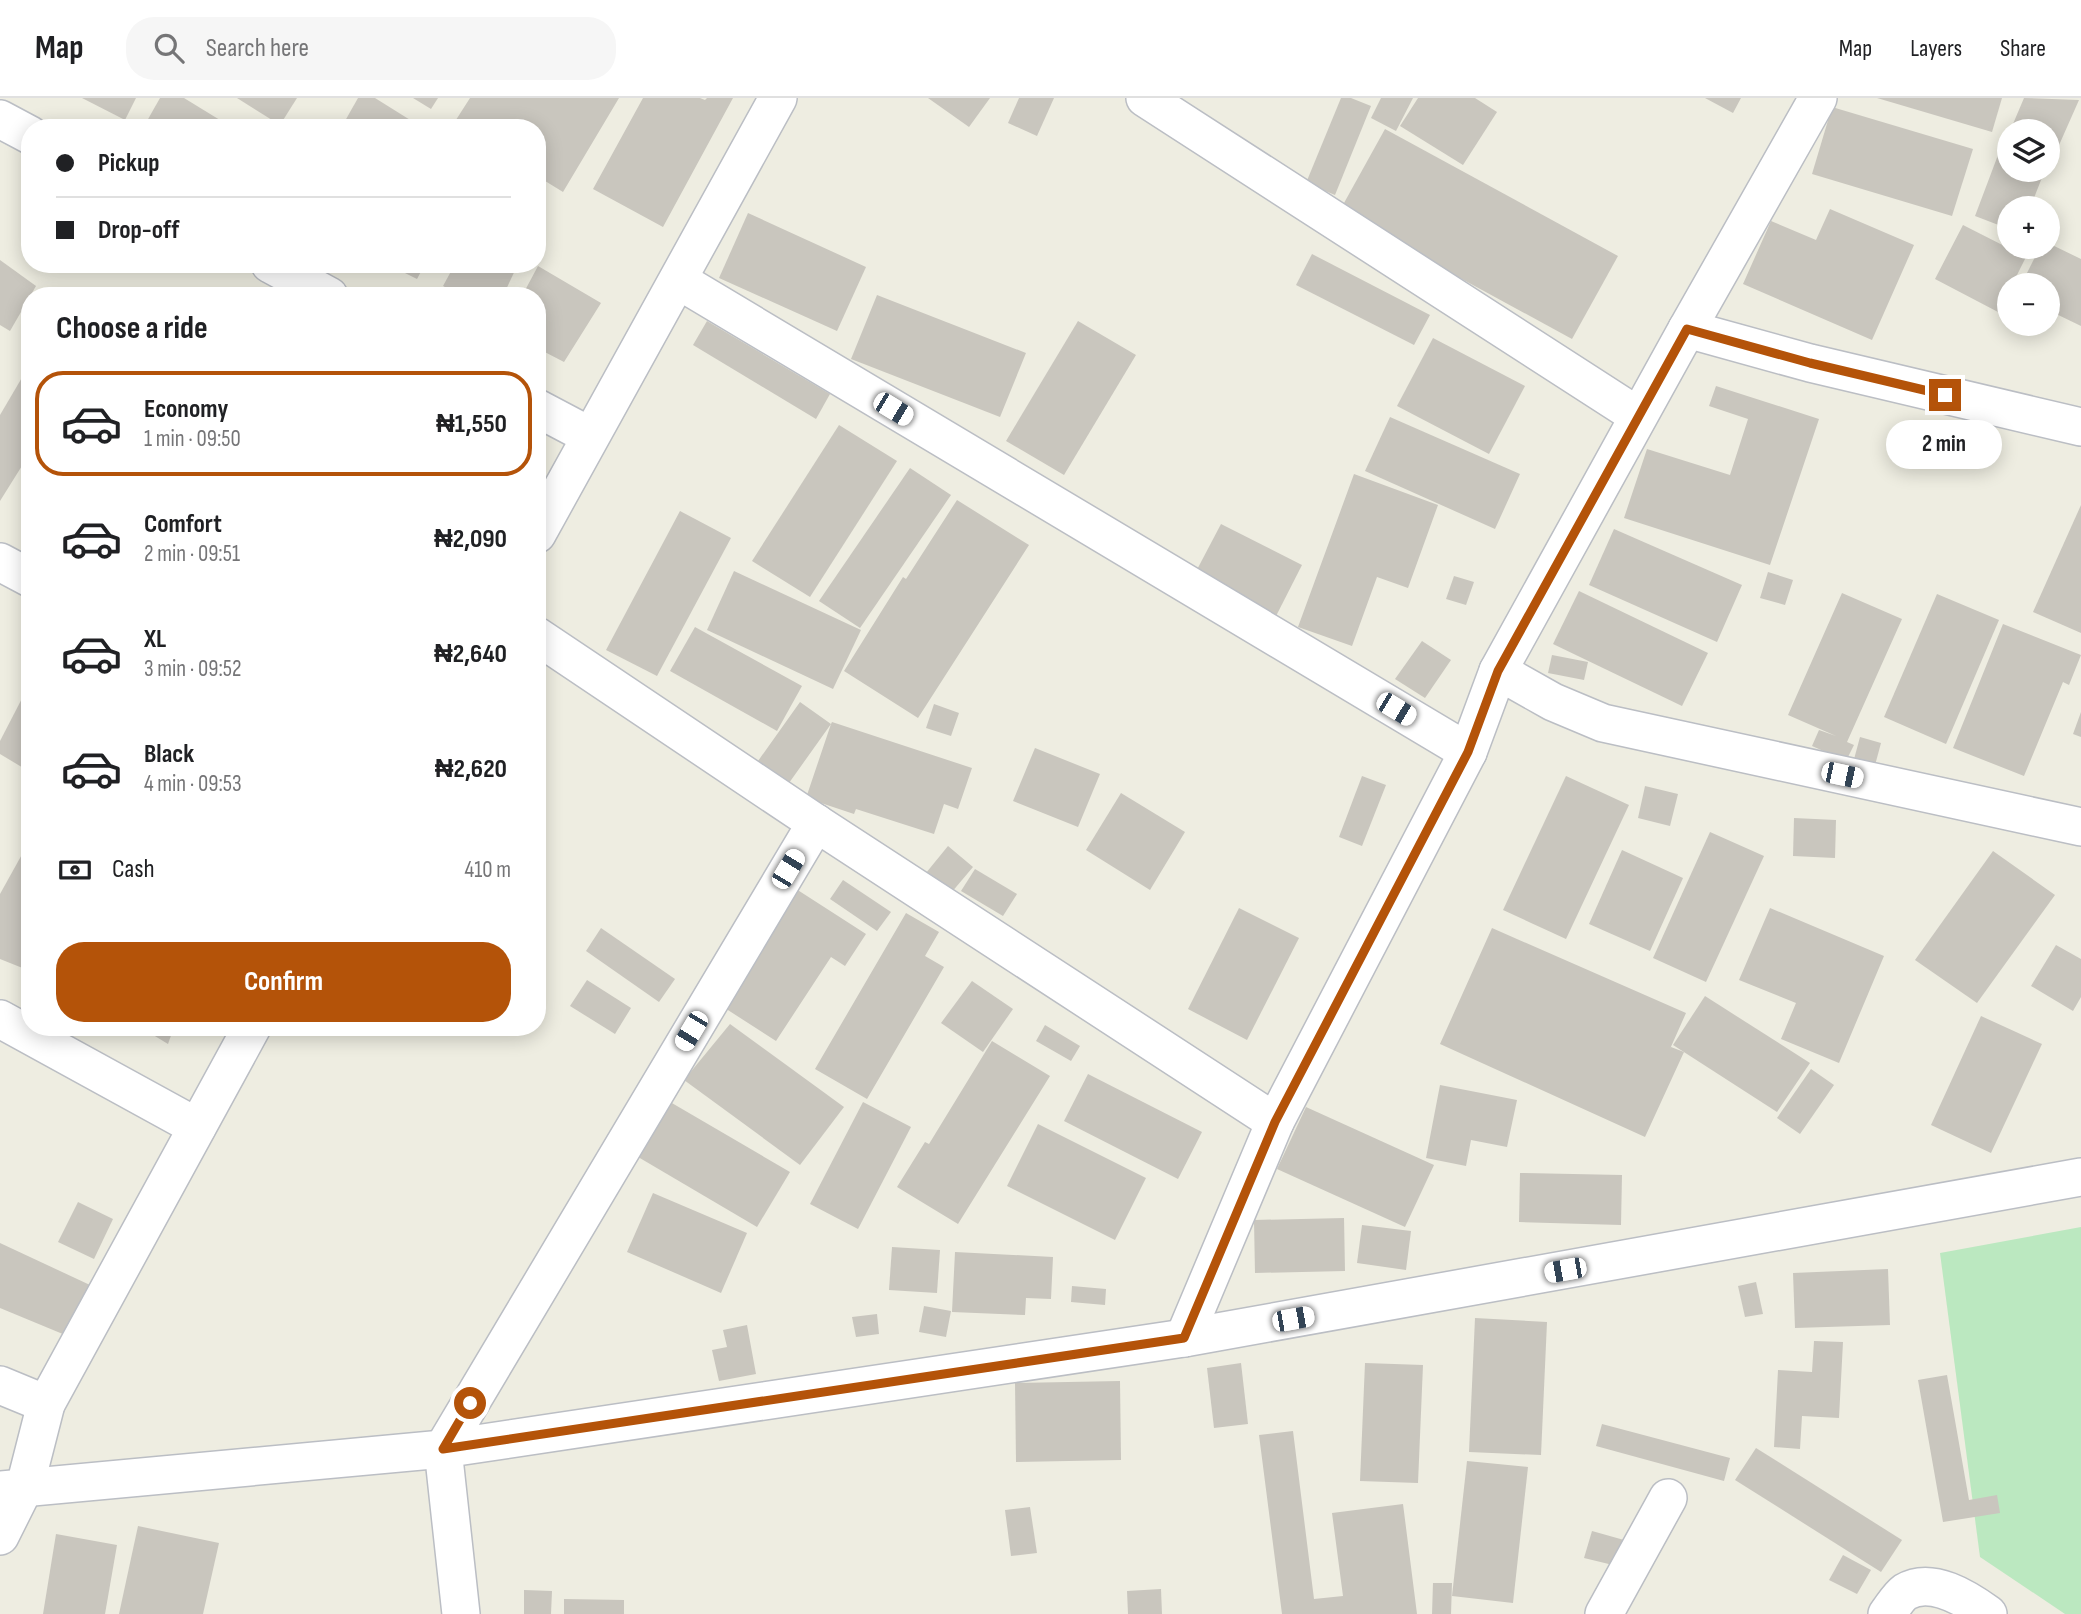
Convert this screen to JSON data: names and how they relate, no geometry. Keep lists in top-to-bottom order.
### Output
{
  "page": {
    "header": "Map",
    "search": "Search here",
    "nav": ["Map", "Layers", "Share"],
    "map_buttons": ["+", "−"],
    "banner": ["Pickup", "Drop-off"],
    "heading": "Choose a ride",
    "list": [
      {
        "name": "Economy",
        "note": "1 min · 09:50",
        "value": "₦1,550"
      },
      {
        "name": "Comfort",
        "note": "2 min · 09:51",
        "value": "₦2,090"
      },
      {
        "name": "XL",
        "note": "3 min · 09:52",
        "value": "₦2,640"
      },
      {
        "name": "Black",
        "note": "4 min · 09:53",
        "value": "₦2,620"
      }
    ],
    "bubble": "2 min",
    "pay": ["Cash", "410 m"],
    "buttons": "Confirm"
  }
}
